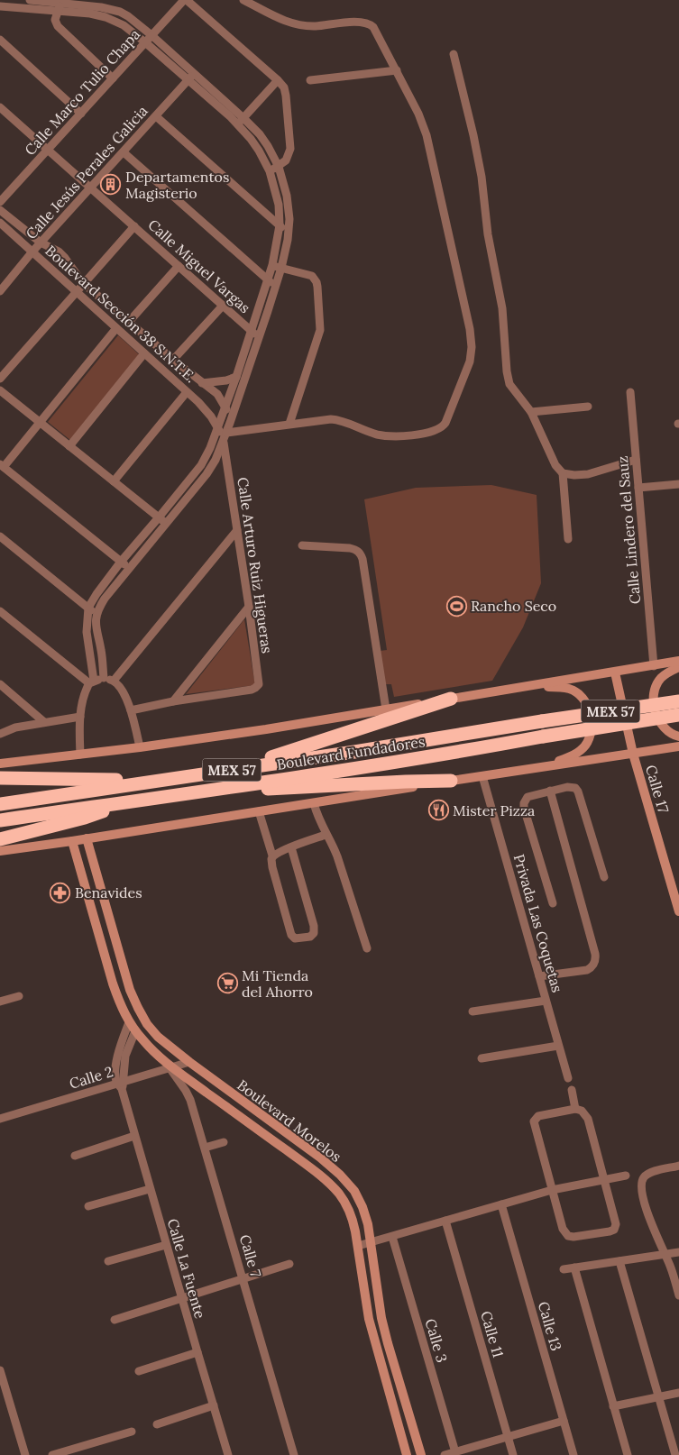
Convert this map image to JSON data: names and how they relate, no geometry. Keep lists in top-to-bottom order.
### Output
{
  "streets": {
    "highway": ["MEX 57", "Boulevard Fundadores"],
    "street": [
      "Calle Marco Tulio Chapa",
      "Calle Jesús Perales Galicia",
      "Calle Miguel Vargas",
      "Boulevard Sección 38 S.N.T.E.",
      "Calle Lindero del Sauz",
      "Calle Arturo Ruiz Higueras",
      "Calle 17",
      "Privada Las Coquetas",
      "Calle 2",
      "Boulevard Morelos",
      "Calle 7",
      "Calle La Fuente",
      "Calle 13",
      "Calle 11",
      "Calle 3"
    ]
  },
  "crossings": [
    ["Calle Marco Tulio Chapa", "Calle Miguel Vargas"],
    ["Calle Jesús Perales Galicia", "Calle Miguel Vargas"],
    ["Calle Jesús Perales Galicia", "Boulevard Sección 38 S.N.T.E."],
    ["Boulevard Sección 38 S.N.T.E.", "Calle Arturo Ruiz Higueras"],
    ["Calle 2", "Boulevard Morelos"],
    ["Calle 2", "Calle 7"],
    ["Calle 2", "Calle La Fuente"],
    ["Boulevard Morelos", "Calle 7"],
    ["Boulevard Morelos", "Calle La Fuente"]
  ],
  "places": {
    "building": ["Departamentos Magisterio"],
    "sports": ["Rancho Seco"],
    "restaurant": ["Mister Pizza"],
    "pharmacy": ["Benavides"],
    "supermarket": ["Mi Tienda del Ahorro"]
  }
}
